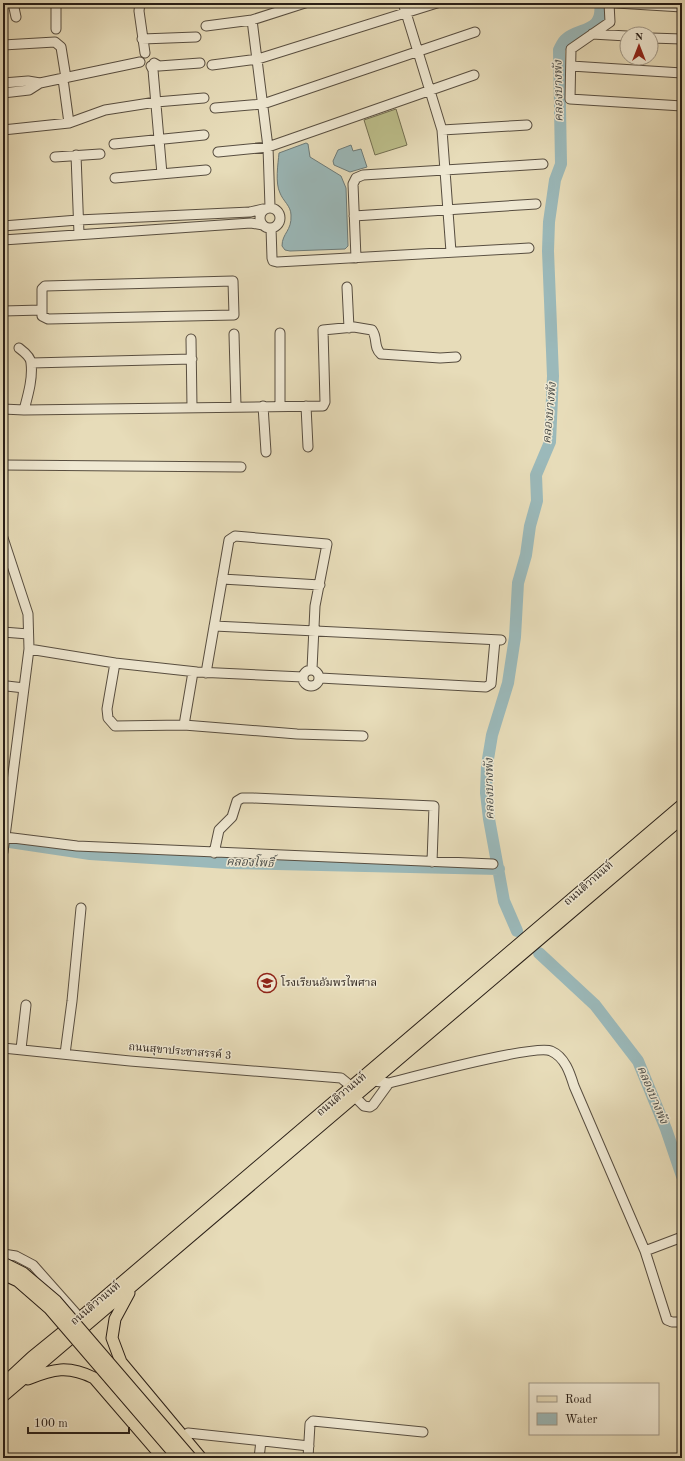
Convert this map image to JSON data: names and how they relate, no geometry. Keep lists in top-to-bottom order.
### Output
{
  "streets": {
    "main road": ["ถนนติวานนท์"],
    "street": ["ถนนสุขาประชาสรรค์ 3"]
  },
  "crossings": [
    ["ถนนติวานนท์", "ถนนสุขาประชาสรรค์ 3"]
  ],
  "water": ["คลองบางพัง", "คลองโพธิ์"],
  "places": {
    "school or university": ["โรงเรียนอัมพรไพศาล"]
  },
  "legend": ["Road", "Water"],
  "scale_bar": "100 m",
  "north": "top"
}
